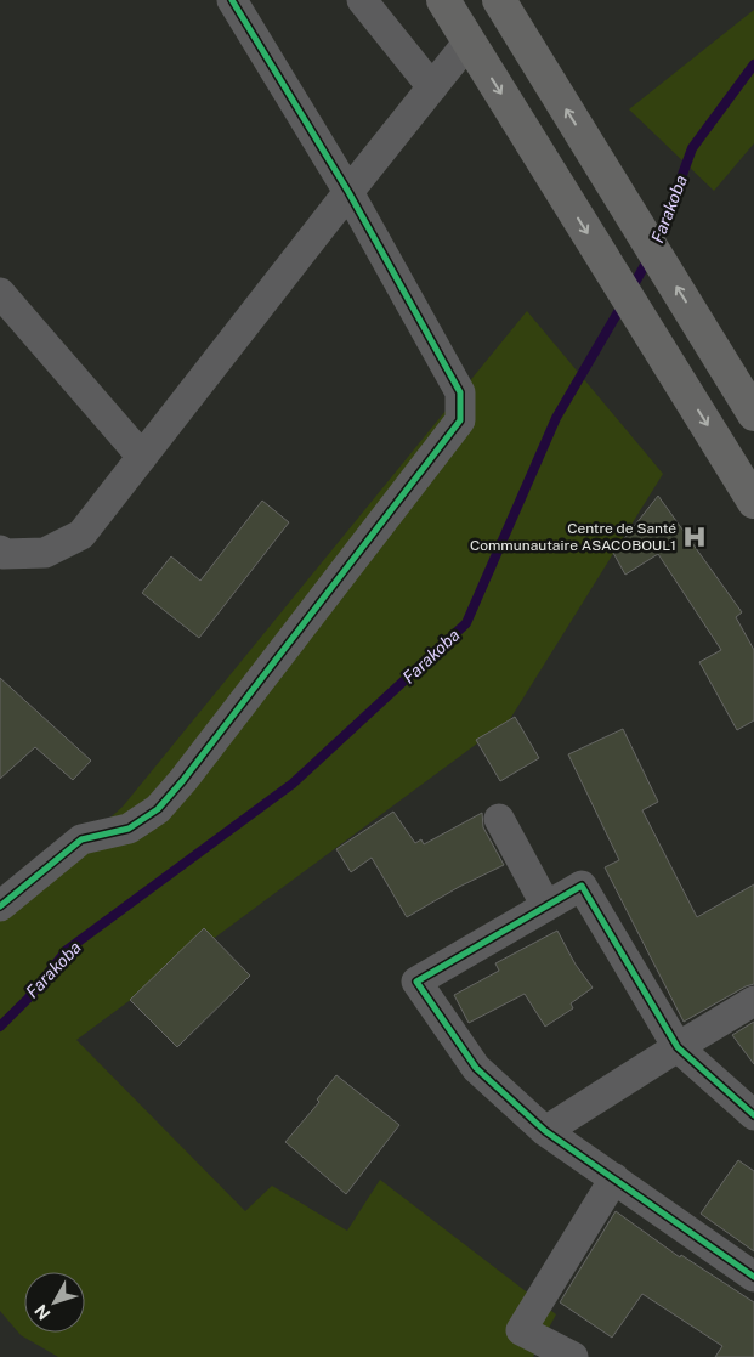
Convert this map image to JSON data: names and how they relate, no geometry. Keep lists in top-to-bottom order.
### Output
{
  "water": ["Farakoba"],
  "places": {
    "hospital": ["Centre de Santé Communautaire ASACOBOUL1"]
  },
  "north": "bottom left"
}
